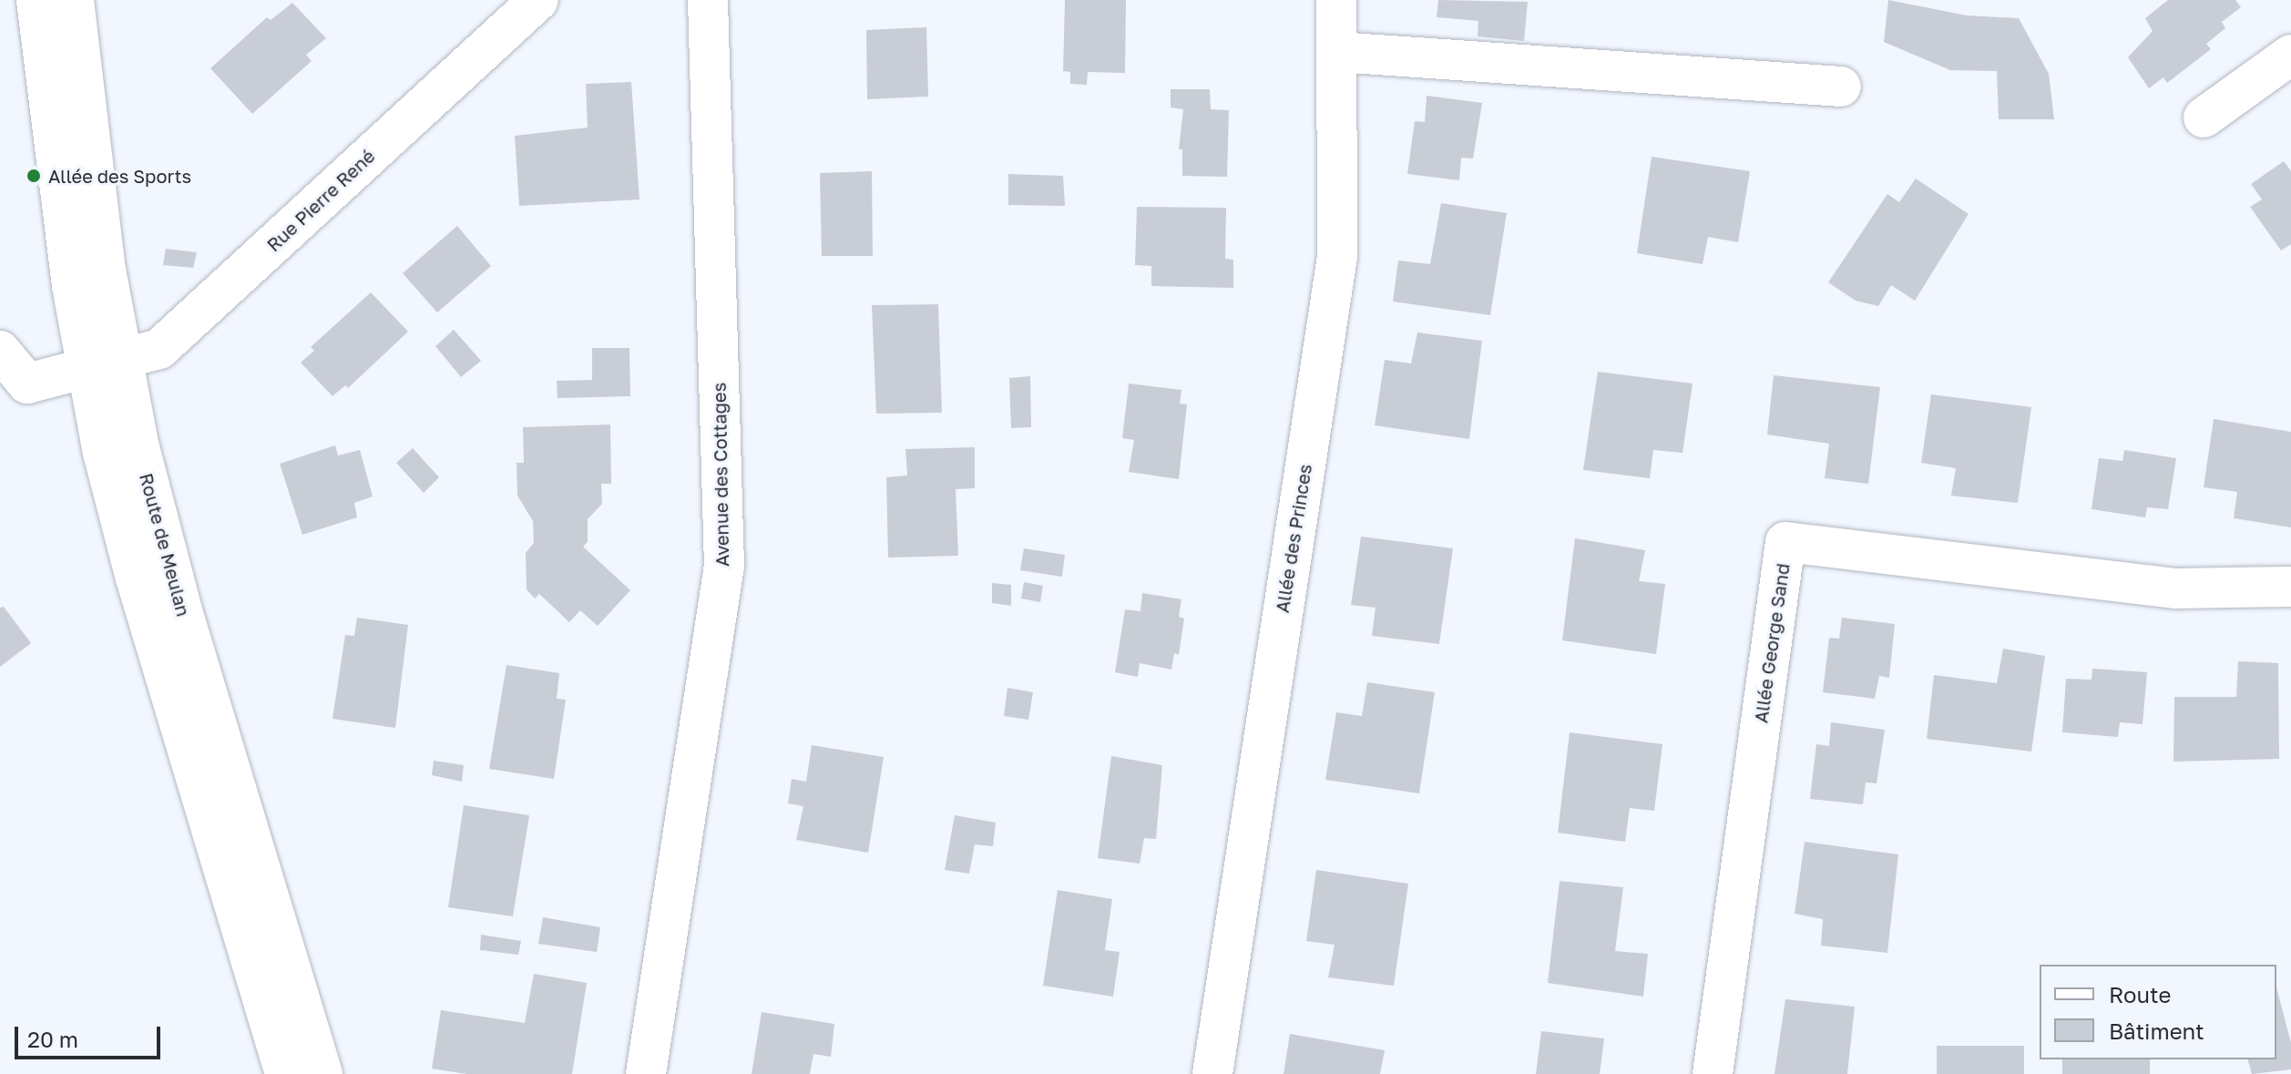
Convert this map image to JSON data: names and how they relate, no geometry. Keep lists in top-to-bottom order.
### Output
{
  "streets": {
    "street": [
      "Rue Pierre René",
      "Avenue des Cottages",
      "Allée des Princes",
      "Route de Meulan",
      "Allée George Sand"
    ]
  },
  "crossings": [
    ["Rue Pierre René", "Route de Meulan"]
  ],
  "places": ["Allée des Sports"],
  "legend": ["Route", "Bâtiment"],
  "scale_bar": "20 m"
}
